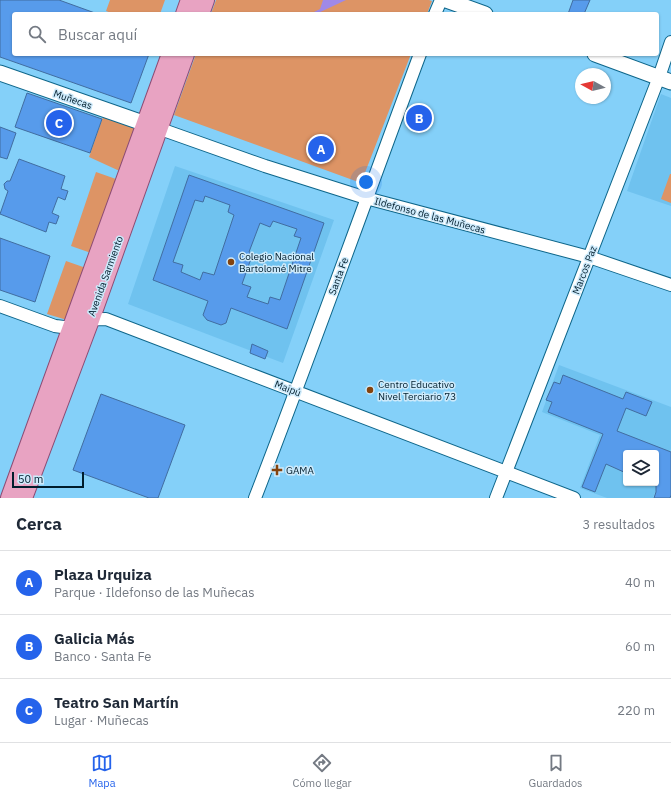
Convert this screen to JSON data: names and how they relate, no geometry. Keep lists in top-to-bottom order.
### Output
{
  "streets": {
    "main road": ["Avenida Sarmiento"],
    "street": [
      "Muñecas",
      "Ildefonso de las Muñecas",
      "Marcos Paz",
      "Santa Fe",
      "Maipú"
    ]
  },
  "crossings": [
    ["Muñecas", "Ildefonso de las Muñecas"],
    ["Muñecas", "Avenida Sarmiento"],
    ["Ildefonso de las Muñecas", "Marcos Paz"],
    ["Ildefonso de las Muñecas", "Avenida Sarmiento"],
    ["Ildefonso de las Muñecas", "Santa Fe"],
    ["Marcos Paz", "Maipú"],
    ["Avenida Sarmiento", "Maipú"],
    ["Santa Fe", "Maipú"]
  ],
  "places": {
    "other": ["Colegio Nacional Bartolomé Mitre", "Centro Educativo Nivel Terciario 73"],
    "health": ["GAMA"]
  },
  "scale_bar": "50 m",
  "north": "left",
  "page": {
    "search": "Buscar aquí",
    "pins": ["B", "C", "A"],
    "scale": "50 m",
    "heading": ["Cerca", "3 resultados"],
    "list": [
      {
        "mark": "A",
        "name": "Plaza Urquiza",
        "note": "Parque · Ildefonso de las Muñecas",
        "value": "40 m"
      },
      {
        "mark": "B",
        "name": "Galicia Más",
        "note": "Banco · Santa Fe",
        "value": "60 m"
      },
      {
        "mark": "C",
        "name": "Teatro San Martín",
        "note": "Lugar · Muñecas",
        "value": "220 m"
      }
    ],
    "nav": ["Mapa", "Cómo llegar", "Guardados"]
  }
}
